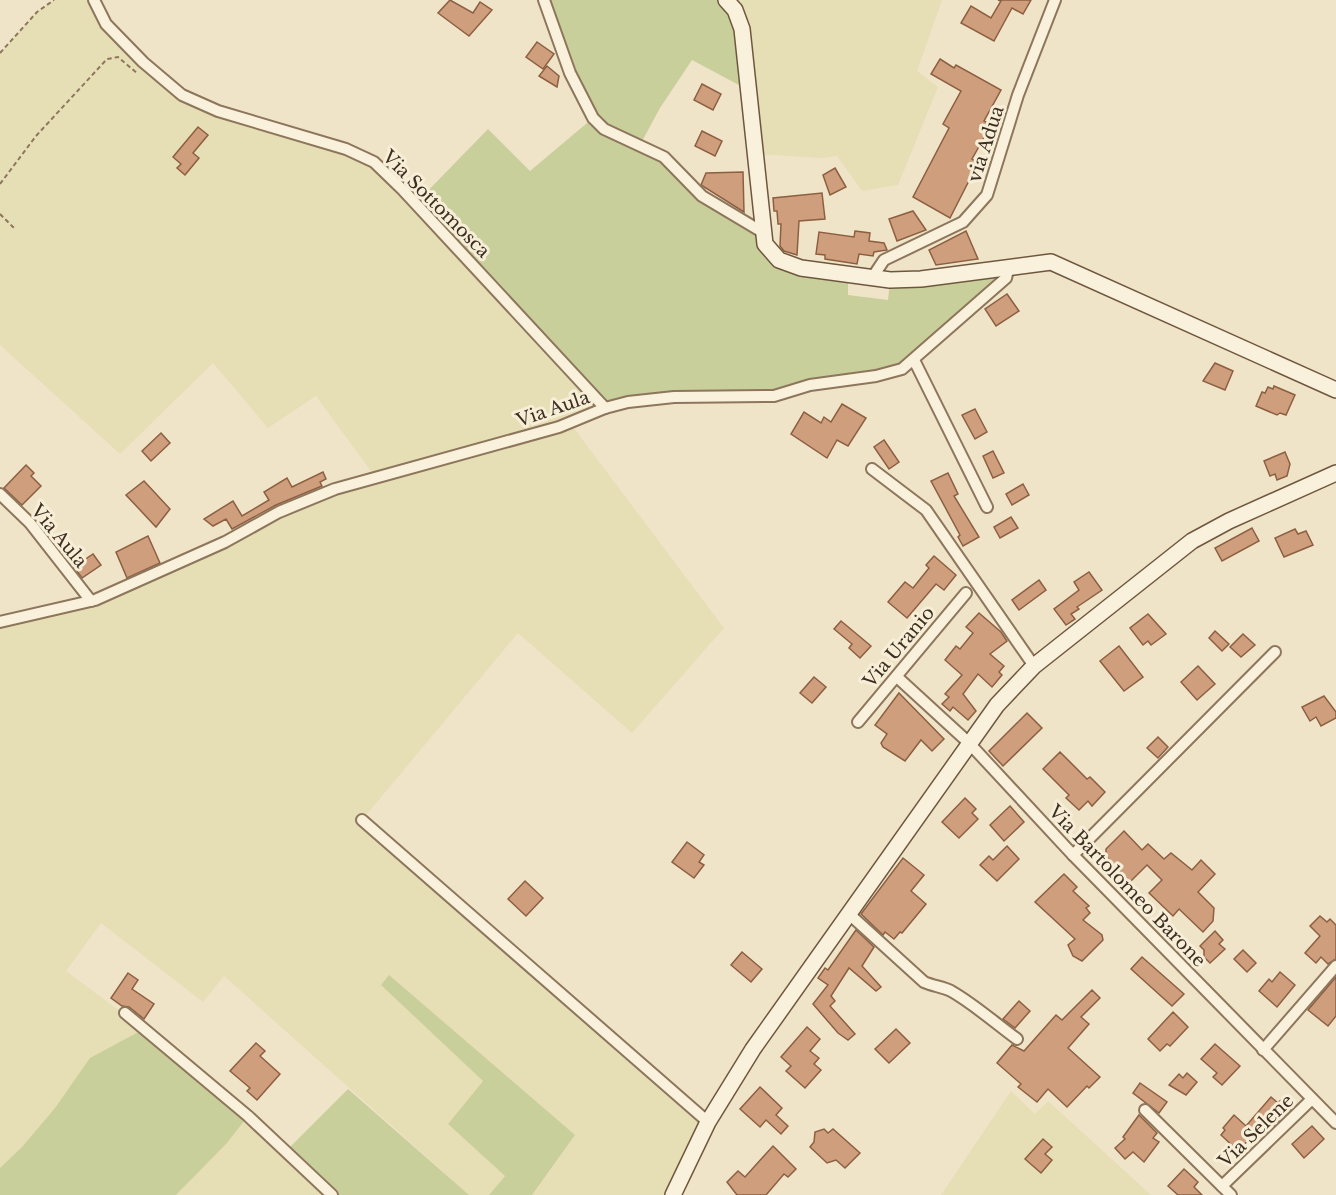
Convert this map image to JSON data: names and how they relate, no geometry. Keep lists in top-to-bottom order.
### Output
{
  "streets": {
    "street": [
      "via Adua",
      "Via Sottomosca",
      "Via Aula",
      "Via Uranio",
      "Via Bartolomeo Barone",
      "Via Selene"
    ]
  },
  "crossings": [
    ["Via Sottomosca", "Via Aula"],
    ["Via Uranio", "Via Bartolomeo Barone"],
    ["Via Bartolomeo Barone", "Via Selene"]
  ]
}
